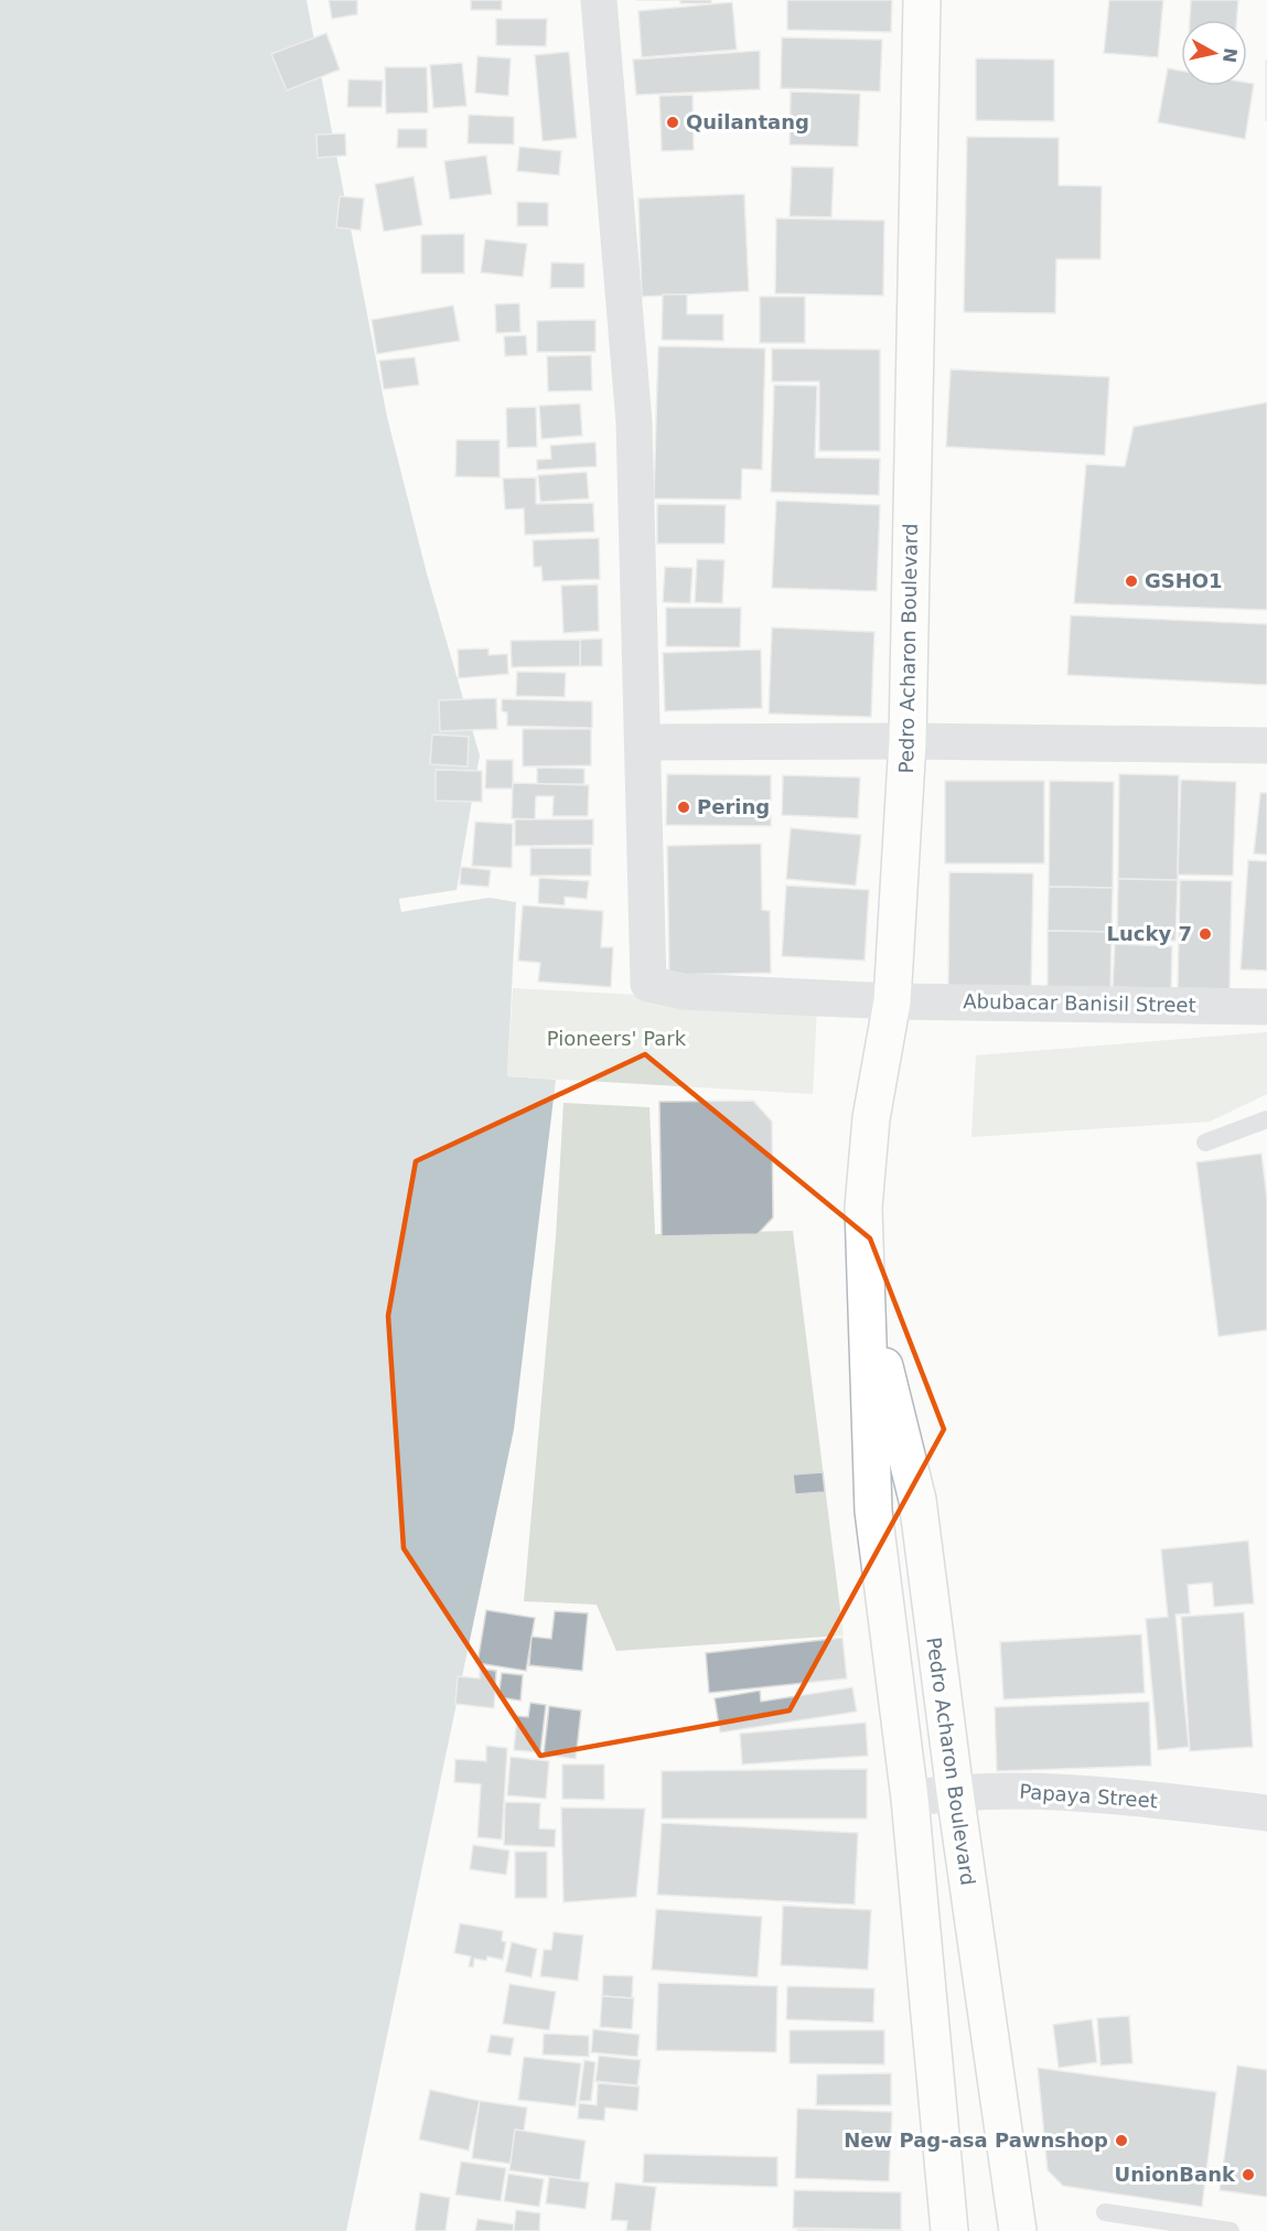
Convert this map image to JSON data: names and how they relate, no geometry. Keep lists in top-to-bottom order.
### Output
{
  "streets": {
    "main road": ["Pedro Acharon Boulevard"],
    "street": ["Abubacar Banisil Street", "Papaya Street"]
  },
  "crossings": [
    ["Pedro Acharon Boulevard", "Abubacar Banisil Street"],
    ["Pedro Acharon Boulevard", "Papaya Street"]
  ],
  "parks": ["Pioneers' Park"],
  "places": [
    "Quilantang",
    "GSHO1",
    "Pering",
    "Lucky 7",
    "New Pag-asa Pawnshop",
    "UnionBank"
  ],
  "north": "right"
}
